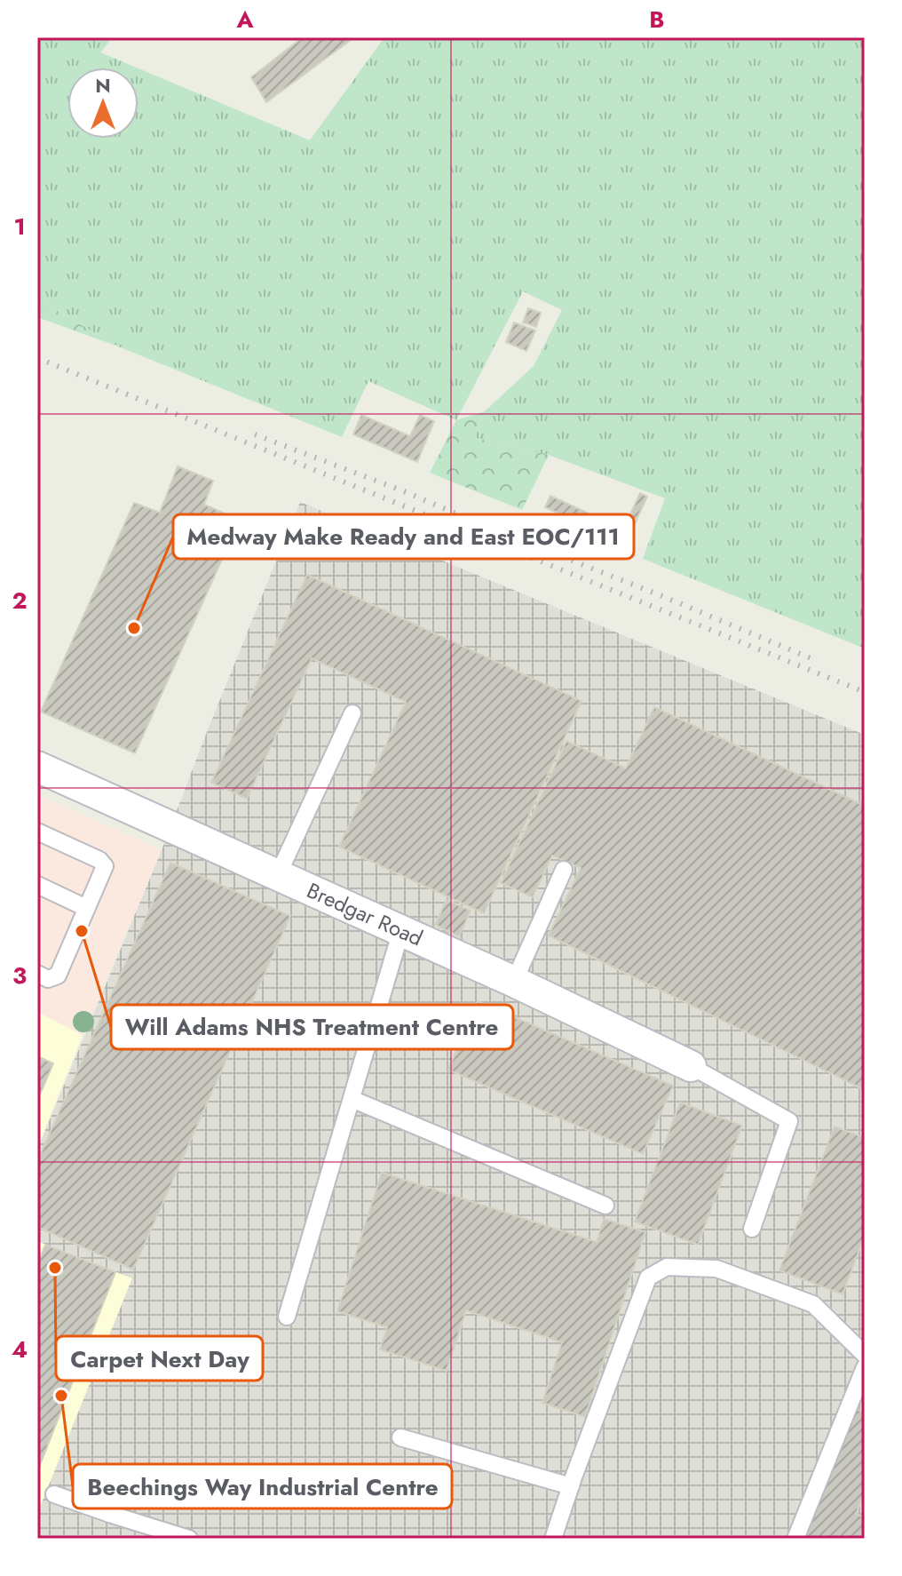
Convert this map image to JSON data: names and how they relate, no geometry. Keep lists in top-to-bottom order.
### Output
{
  "streets": {
    "street": ["Bredgar Road"]
  },
  "places": [
    "Medway Make Ready and East EOC/111",
    "Will Adams NHS Treatment Centre",
    "Carpet Next Day",
    "Beechings Way Industrial Centre"
  ],
  "north": "top",
  "grid": {
    "columns": ["A", "B"],
    "rows": [
      "1",
      "2",
      "3",
      "4"
    ]
  }
}
